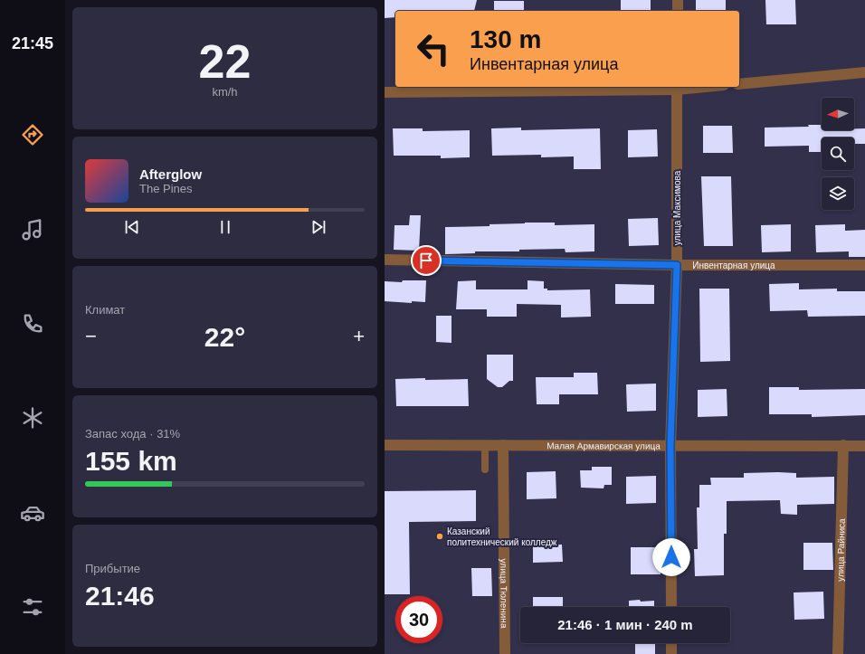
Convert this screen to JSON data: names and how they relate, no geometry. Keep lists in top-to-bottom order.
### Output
{
  "streets": {
    "street": [
      "улица Максимова",
      "Инвентарная улица",
      "Малая Армавирская улица",
      "улица Райниса",
      "улица Тюленина"
    ]
  },
  "crossings": [
    ["улица Максимова", "Инвентарная улица"],
    ["улица Максимова", "Малая Армавирская улица"],
    ["Малая Армавирская улица", "улица Райниса"],
    ["Малая Армавирская улица", "улица Тюленина"]
  ],
  "places": ["Казанский политехнический колледж"],
  "north": "left",
  "page": {
    "tabs": "21:45",
    "tile": [
      ["22", "km/h"],
      "Климат",
      ["Запас хода · 31%", "155 km"],
      ["Прибытие", "21:46"]
    ],
    "turn": ["130 m", "Инвентарная улица"],
    "song": ["Afterglow", "The Pines"],
    "heat": ["−", "22°", "+"],
    "limit": "30",
    "trip": "21:46 · 1 мин · 240 m"
  }
}
